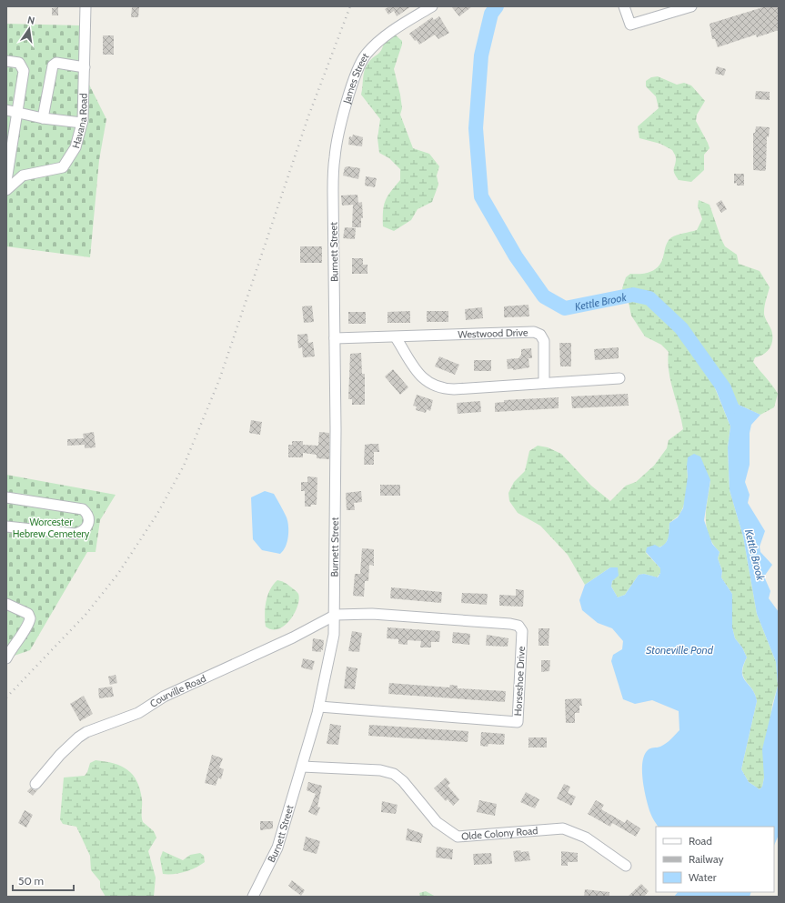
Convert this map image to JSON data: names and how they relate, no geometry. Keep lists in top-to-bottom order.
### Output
{
  "streets": {
    "street": [
      "James Street",
      "Havana Road",
      "Burnett Street",
      "Westwood Drive",
      "Horseshoe Drive",
      "Courville Road",
      "Olde Colony Road"
    ]
  },
  "crossings": [
    ["James Street", "Burnett Street"],
    ["Burnett Street", "Westwood Drive"],
    ["Burnett Street", "Horseshoe Drive"],
    ["Burnett Street", "Courville Road"],
    ["Burnett Street", "Olde Colony Road"],
    ["Horseshoe Drive", "Courville Road"]
  ],
  "water": ["Kettle Brook", "Stoneville Pond"],
  "parks": ["Worcester Hebrew Cemetery"],
  "legend": ["Road", "Railway", "Water"],
  "scale_bar": "50 m",
  "north": "top"
}
